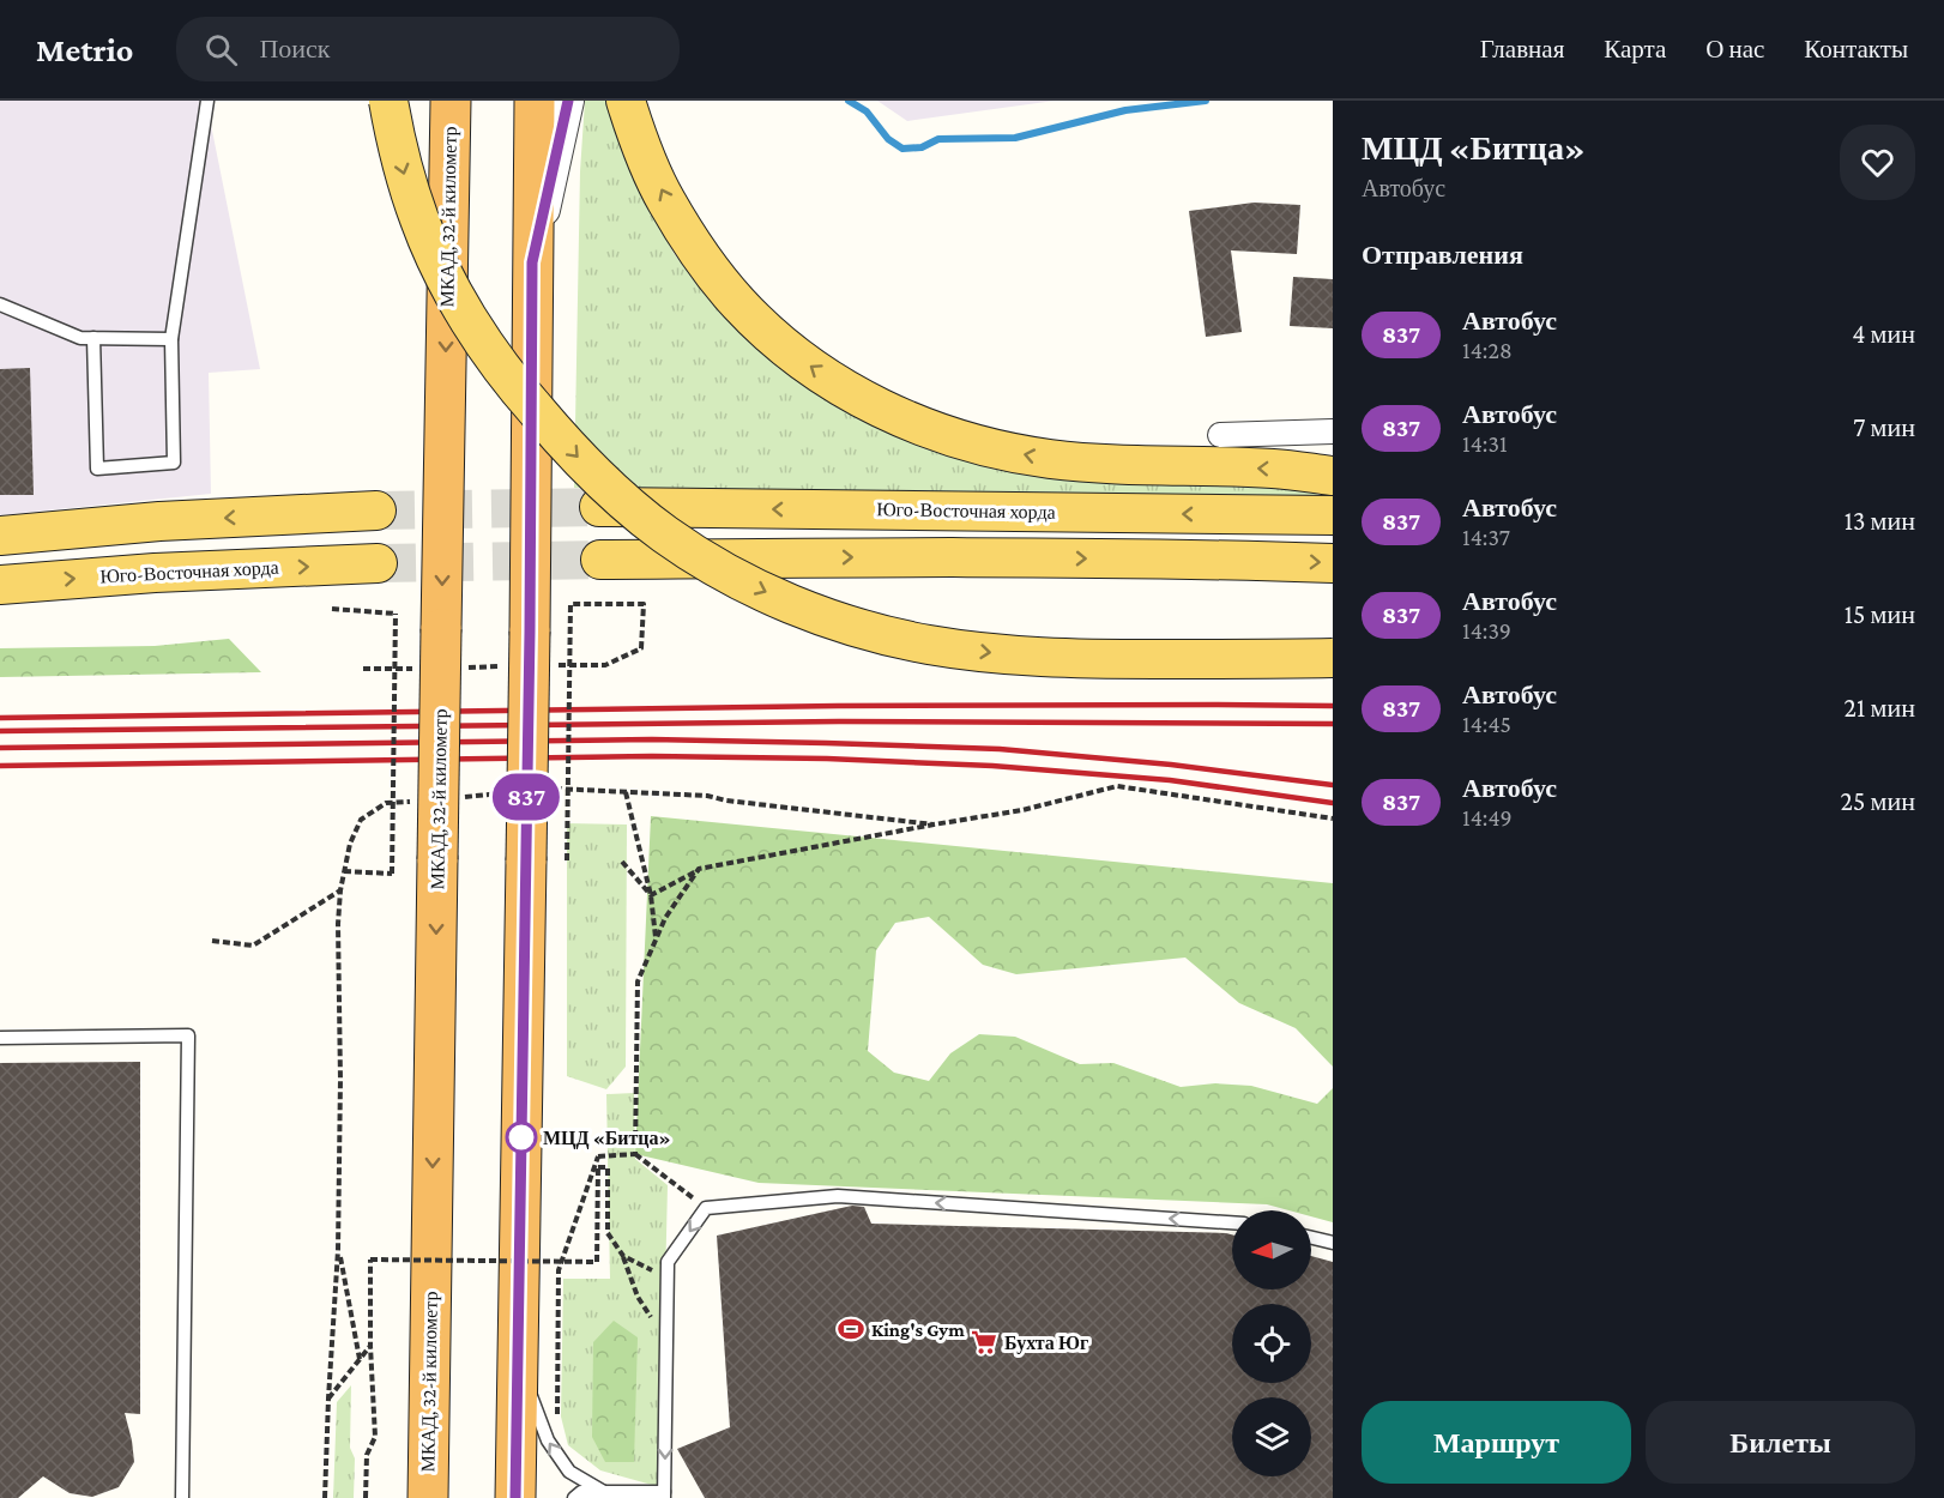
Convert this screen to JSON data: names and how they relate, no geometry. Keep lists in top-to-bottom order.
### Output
{
  "streets": {
    "highway": ["МКАД, 32-й километр"],
    "main road": ["Юго-Восточная хорда"]
  },
  "places": {
    "other": ["МЦД «Битца»"],
    "sports": ["King's Gym"],
    "supermarket": ["Бухта Юг"]
  },
  "lines": ["bus line 837"],
  "north": "left",
  "page": {
    "header": "Metrio",
    "search": "Поиск",
    "nav": [
      "Главная",
      "Карта",
      "О нас",
      "Контакты"
    ],
    "on_map": "837",
    "heading": [
      ["МЦД «Битца»", "Автобус"],
      "Отправления"
    ],
    "list": [
      {
        "mark": "837",
        "name": "Автобус",
        "note": "14:28",
        "value": "4 мин"
      },
      {
        "mark": "837",
        "name": "Автобус",
        "note": "14:31",
        "value": "7 мин"
      },
      {
        "mark": "837",
        "name": "Автобус",
        "note": "14:37",
        "value": "13 мин"
      },
      {
        "mark": "837",
        "name": "Автобус",
        "note": "14:39",
        "value": "15 мин"
      },
      {
        "mark": "837",
        "name": "Автобус",
        "note": "14:45",
        "value": "21 мин"
      },
      {
        "mark": "837",
        "name": "Автобус",
        "note": "14:49",
        "value": "25 мин"
      }
    ],
    "buttons": ["Маршрут", "Билеты"]
  }
}
